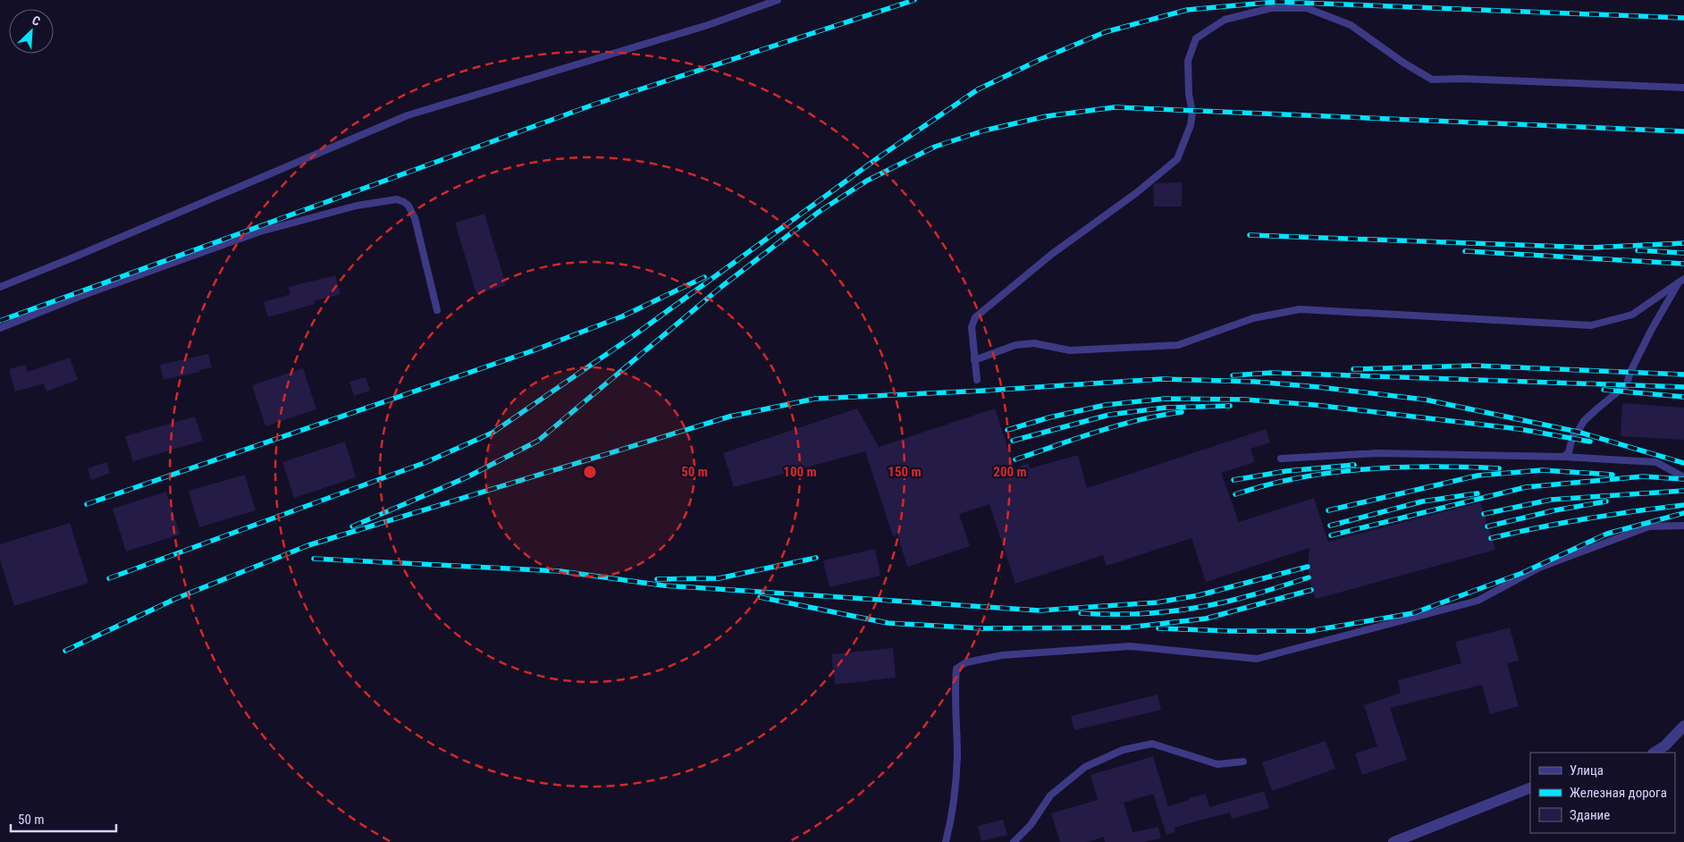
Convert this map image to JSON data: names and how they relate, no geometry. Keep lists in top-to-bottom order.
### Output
{
  "legend": ["Улица", "Железная дорога", "Здание"],
  "scale_bar": "50 m",
  "north": "top right",
  "rings": [
    "50 m",
    "100 m",
    "150 m",
    "200 m"
  ]
}
